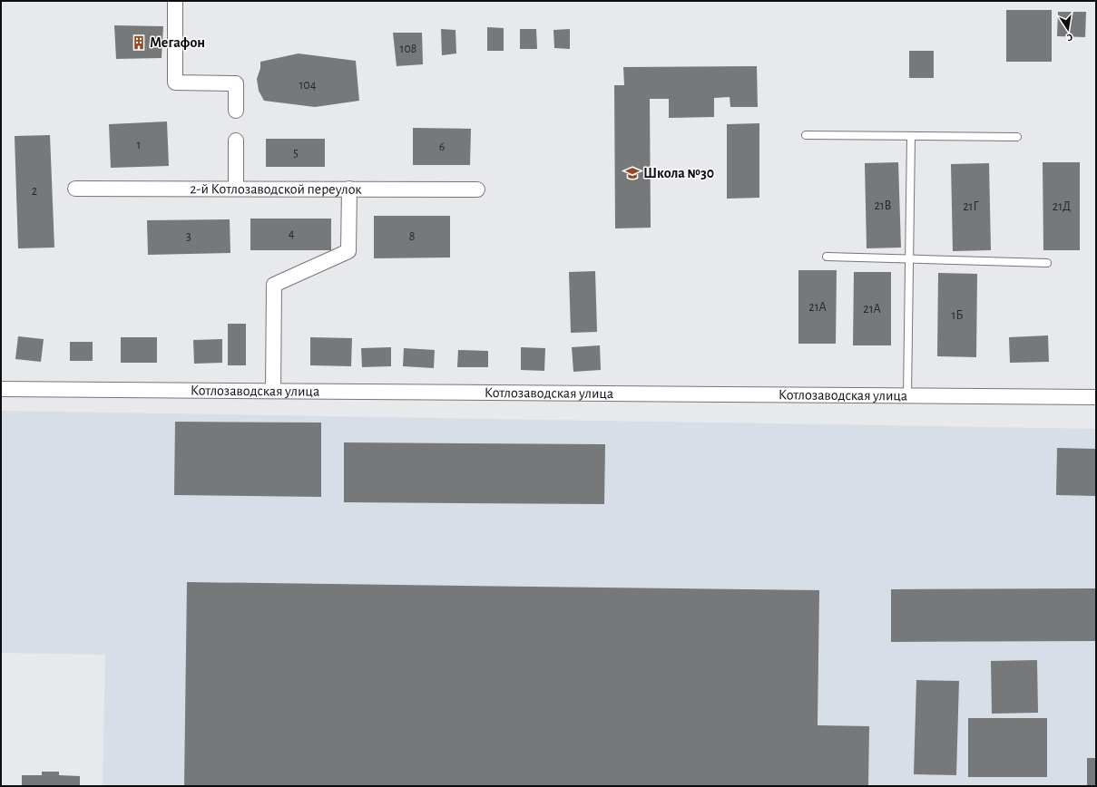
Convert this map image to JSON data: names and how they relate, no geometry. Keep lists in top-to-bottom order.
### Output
{
  "streets": {
    "street": ["2-й Котлозаводской переулок", "Котлозаводская улица"]
  },
  "places": {
    "building": ["Мегафон"],
    "school or university": ["Школа №30"]
  },
  "house_numbers": [
    "108",
    "104",
    "1",
    "6",
    "5",
    "2",
    "21В",
    "21Г",
    "21Д",
    "4",
    "3",
    "8",
    "21А",
    "21А",
    "1Б"
  ],
  "north": "bottom"
}
